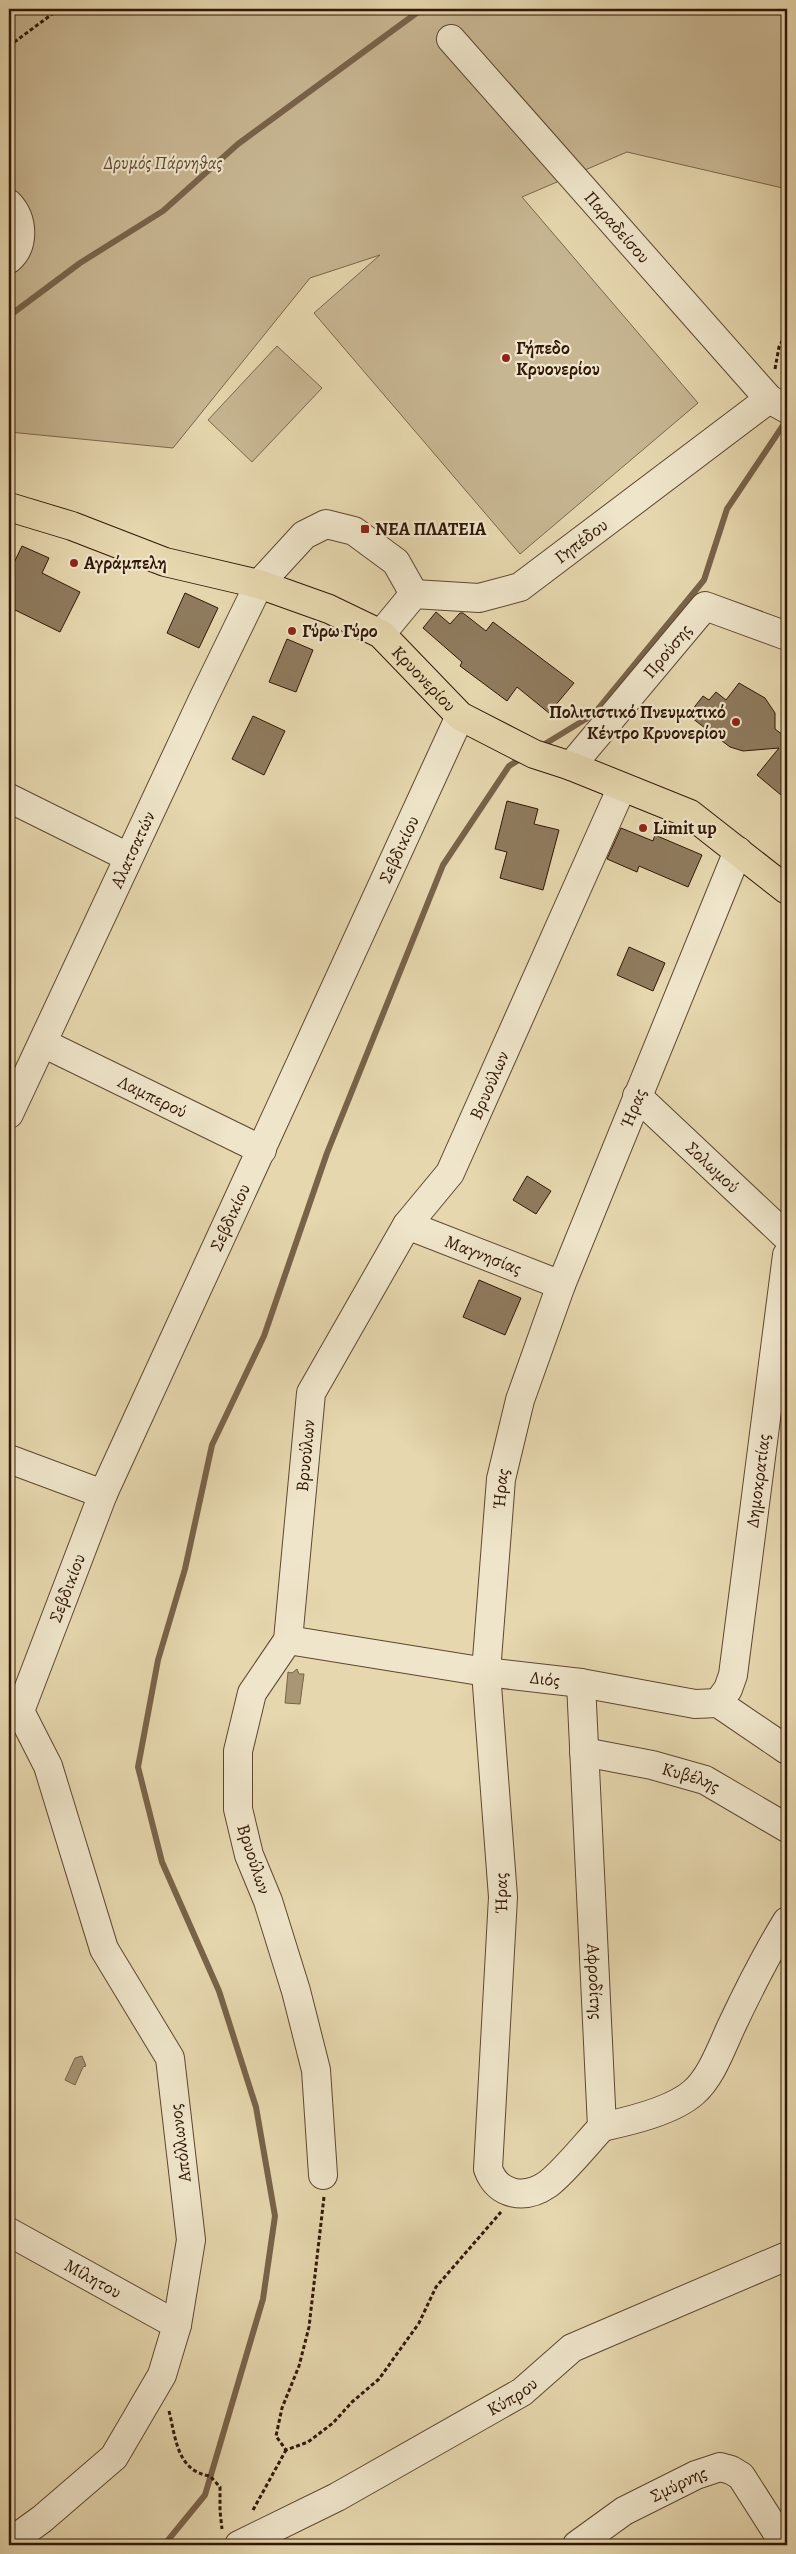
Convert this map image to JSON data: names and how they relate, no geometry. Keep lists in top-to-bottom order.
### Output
{
  "streets": {
    "main road": ["Κρυονερίου"],
    "street": [
      "Παραδείσου",
      "Γηπέδου",
      "Προύσης",
      "Αλατσατών",
      "Σεβδικίου",
      "Βρυούλων",
      "Λαμπερού",
      "Ήρας",
      "Σολωμού",
      "Μαγνησίας",
      "Δημοκρατίας",
      "Διός",
      "Κυβέλης",
      "Αφροδίτης",
      "Απόλλωνος",
      "Μίλητου",
      "Κύπρου",
      "Σμύρνης"
    ]
  },
  "crossings": [
    ["Παραδείσου", "Γηπέδου"],
    ["Γηπέδου", "Αλατσατών"],
    ["Προύσης", "Κρυονερίου"],
    ["Κρυονερίου", "Αλατσατών"],
    ["Κρυονερίου", "Σεβδικίου"],
    ["Κρυονερίου", "Βρυούλων"],
    ["Κρυονερίου", "Ήρας"],
    ["Αλατσατών", "Λαμπερού"],
    ["Σεβδικίου", "Λαμπερού"],
    ["Σεβδικίου", "Απόλλωνος"],
    ["Βρυούλων", "Μαγνησίας"],
    ["Βρυούλων", "Διός"],
    ["Ήρας", "Σολωμού"],
    ["Ήρας", "Μαγνησίας"],
    ["Ήρας", "Διός"],
    ["Δημοκρατίας", "Διός"],
    ["Διός", "Αφροδίτης"],
    ["Κυβέλης", "Αφροδίτης"],
    ["Απόλλωνος", "Μίλητου"]
  ],
  "parks": ["Δρυμός Πάρνηθας"],
  "places": {
    "other": [
      "Γήπεδο Κρυονερίου",
      "Αγράμπελη",
      "Γύρω Γύρο",
      "Πολιτιστικό Πνευματικό Κέντρο Κρυονερίου",
      "Limit up"
    ],
    "transit": ["ΝΕΑ ΠΛΑΤΕΙΑ"]
  }
}
